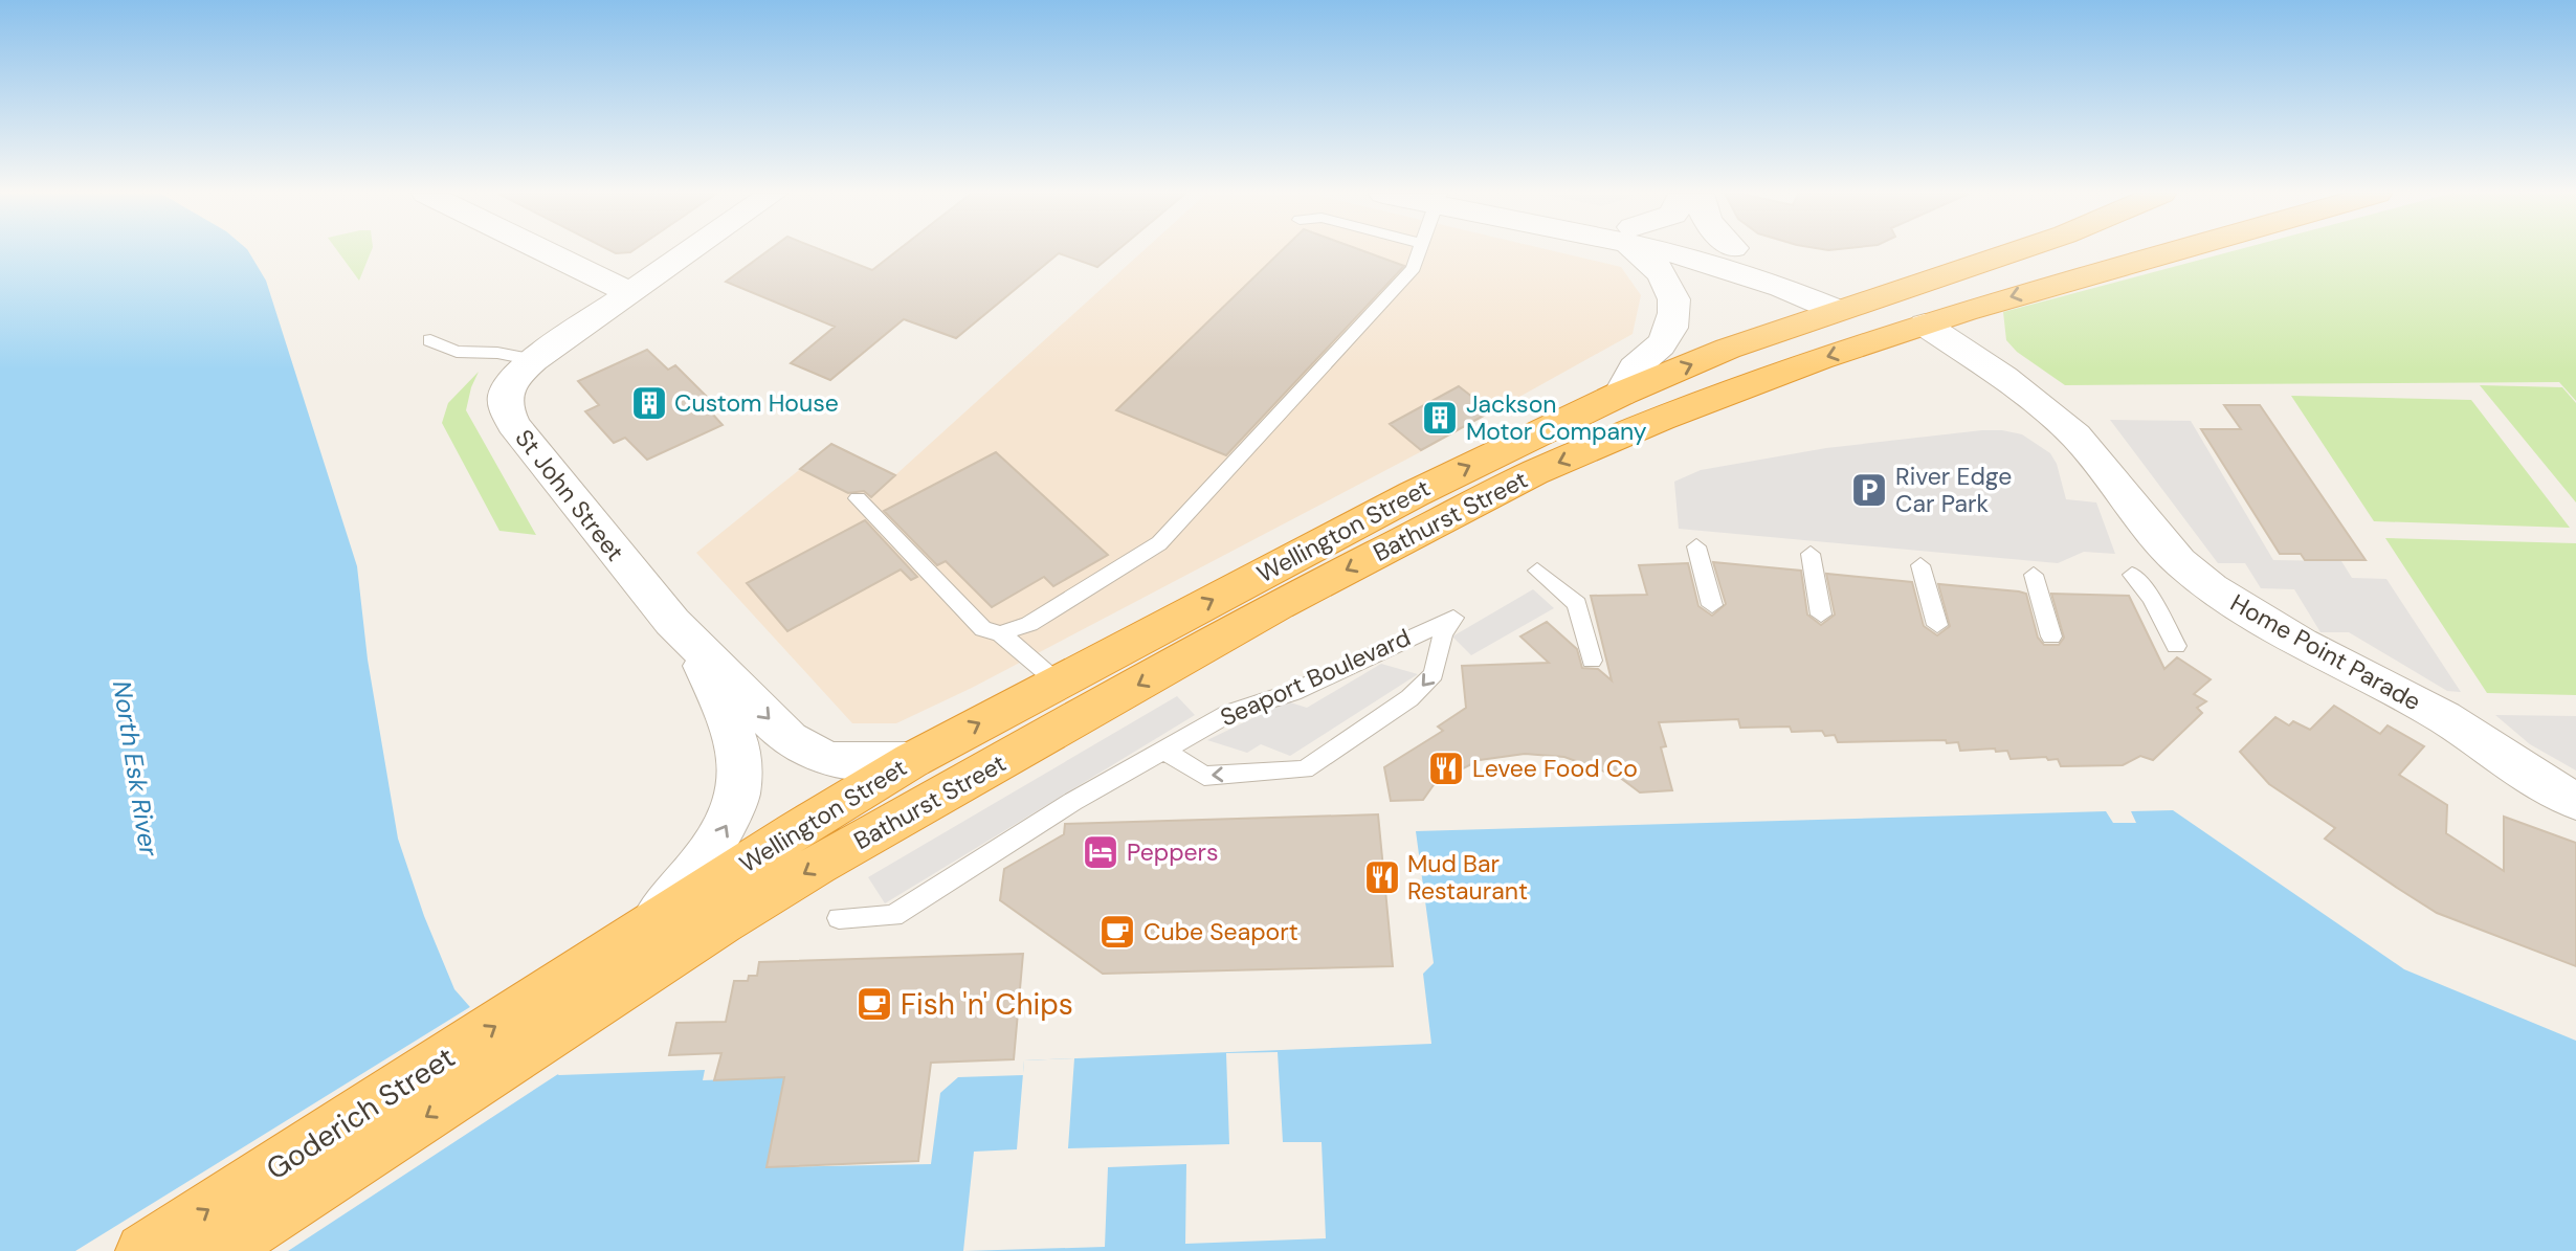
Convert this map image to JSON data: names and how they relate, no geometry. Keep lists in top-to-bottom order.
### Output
{
  "streets": {
    "highway": ["Bathurst Street", "Wellington Street", "Goderich Street"],
    "street": ["St John Street", "Home Point Parade"],
    "lane": ["Seaport Boulevard"]
  },
  "crossings": [
    ["St John Street", "Wellington Street"],
    ["Bathurst Street", "Wellington Street"],
    ["Bathurst Street", "Home Point Parade"],
    ["Bathurst Street", "Goderich Street"],
    ["Wellington Street", "Goderich Street"]
  ],
  "one_way": ["Bathurst Street", "Wellington Street"],
  "water": ["North Esk River"],
  "places": {
    "building": ["Custom House", "Jackson Motor Company"],
    "parking": ["River Edge Car Park"],
    "restaurant": ["Levee Food Co", "Mud Bar Restaurant"],
    "hotel": ["Peppers"],
    "cafe": ["Cube Seaport", "Fish 'n' Chips"]
  }
}
